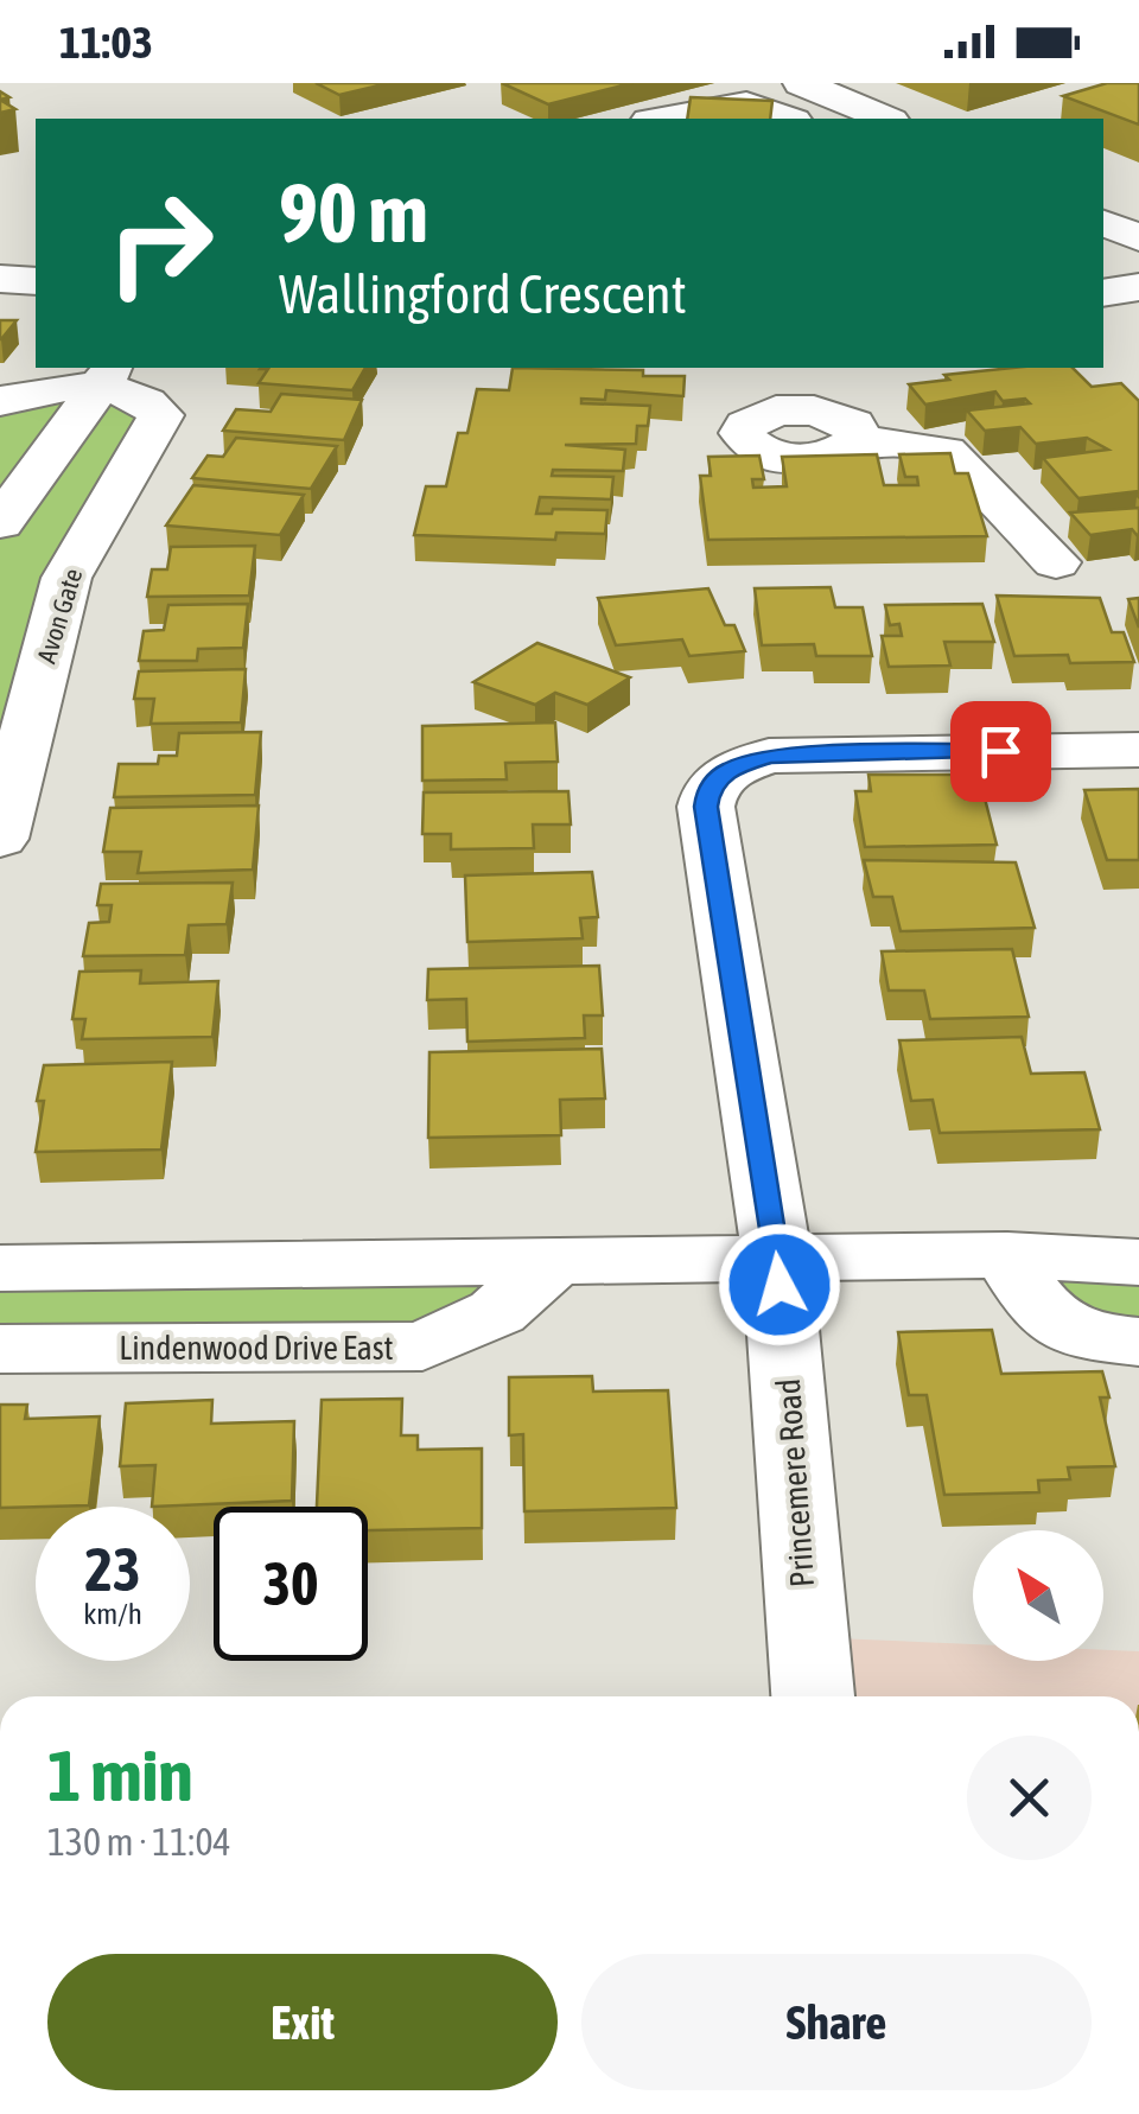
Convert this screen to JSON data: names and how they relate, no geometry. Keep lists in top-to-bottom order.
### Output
{
  "streets": {
    "street": ["Avon Gate", "Lindenwood Drive East", "Princemere Road"]
  },
  "north": "top left",
  "page": {
    "status": "11:03",
    "turn": ["90 m", "Wallingford Crescent"],
    "speed": "23 km/h",
    "limit": "30",
    "heading": ["1 min", "130 m · 11:04"],
    "buttons": ["Exit", "Share"]
  }
}
